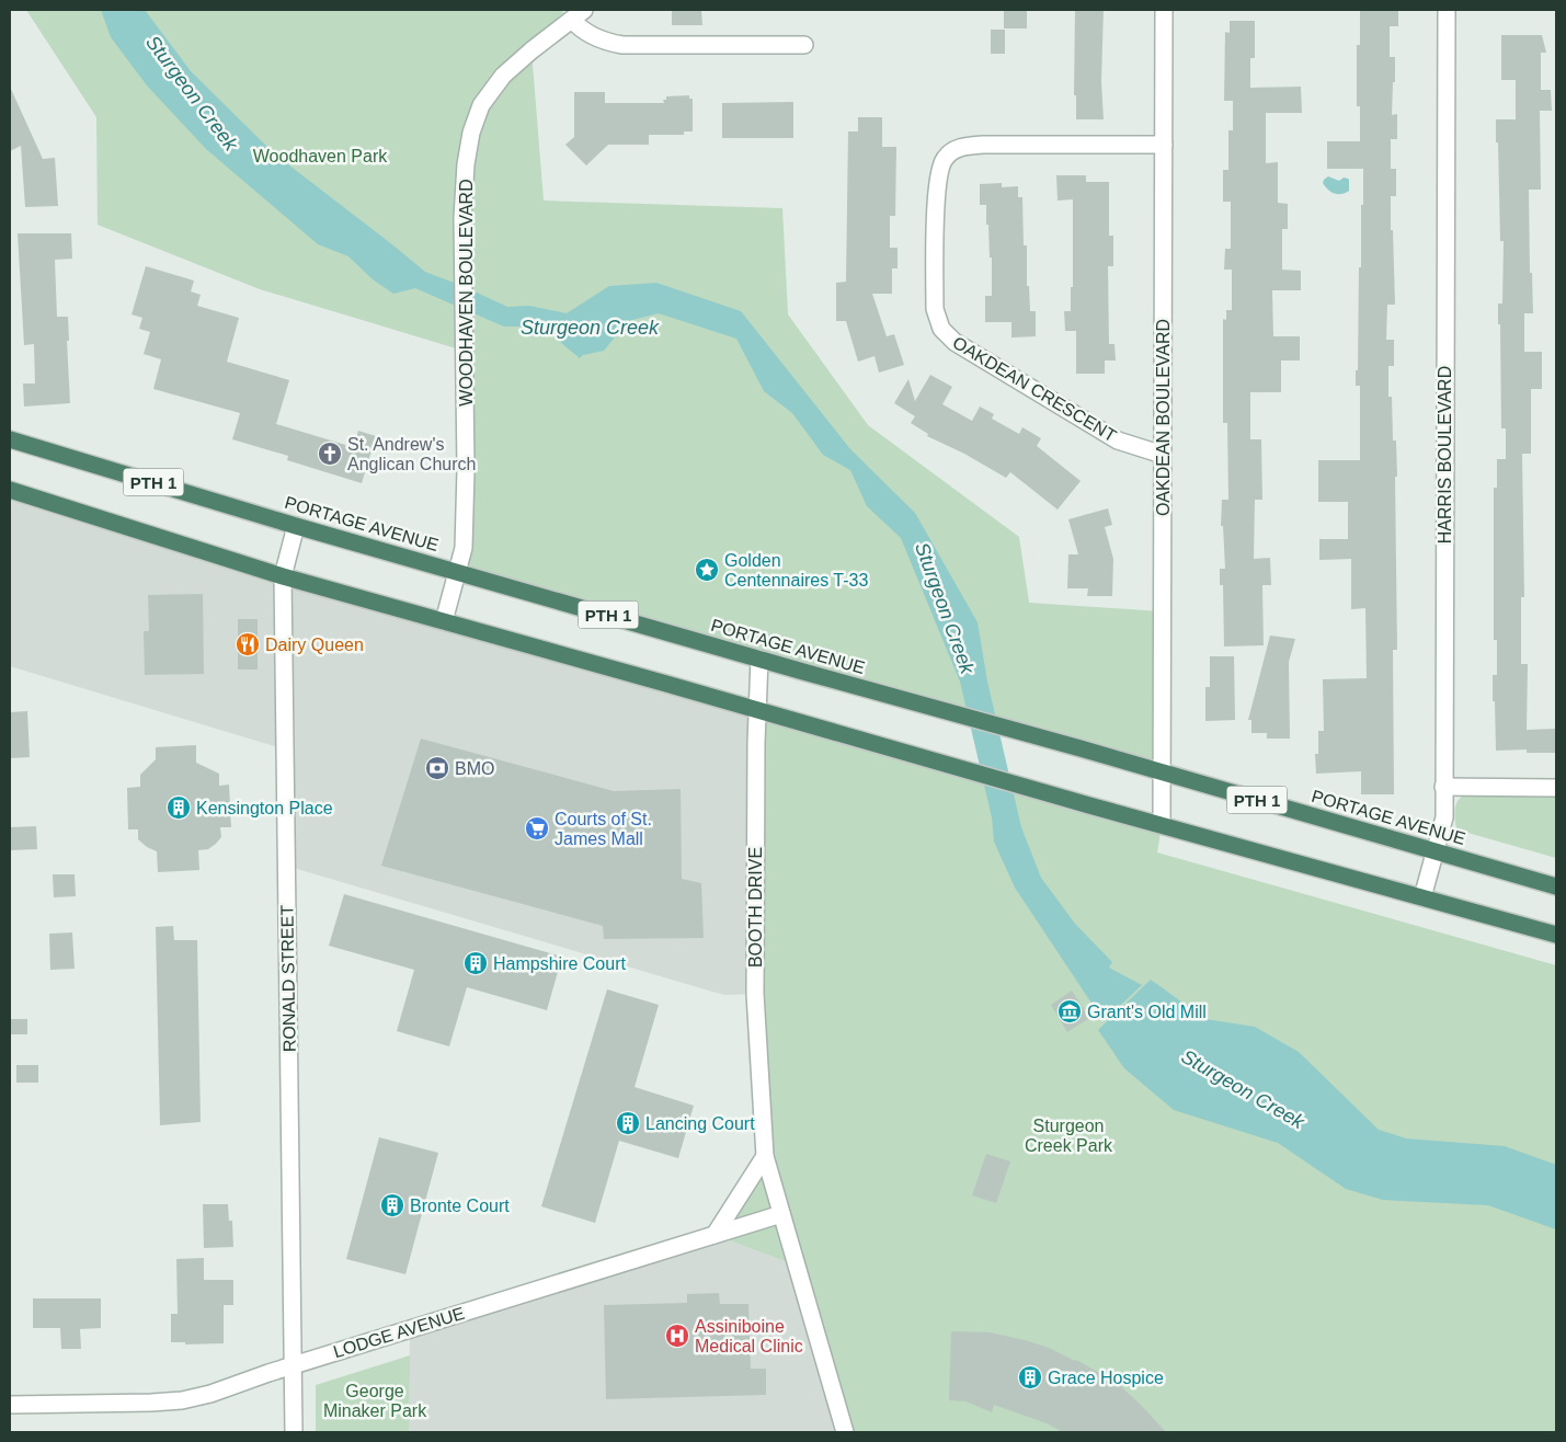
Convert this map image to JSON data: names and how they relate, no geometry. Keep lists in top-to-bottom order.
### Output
{
  "streets": {
    "highway": ["PTH 1", "PORTAGE AVENUE"],
    "street": [
      "WOODHAVEN BOULEVARD",
      "OAKDEAN CRESCENT",
      "OAKDEAN BOULEVARD",
      "HARRIS BOULEVARD",
      "BOOTH DRIVE",
      "RONALD STREET",
      "LODGE AVENUE"
    ]
  },
  "crossings": [
    ["WOODHAVEN BOULEVARD", "PORTAGE AVENUE"],
    ["OAKDEAN CRESCENT", "OAKDEAN BOULEVARD"],
    ["OAKDEAN BOULEVARD", "PORTAGE AVENUE"],
    ["HARRIS BOULEVARD", "PORTAGE AVENUE"],
    ["PORTAGE AVENUE", "BOOTH DRIVE"],
    ["PORTAGE AVENUE", "RONALD STREET"],
    ["BOOTH DRIVE", "LODGE AVENUE"],
    ["RONALD STREET", "LODGE AVENUE"]
  ],
  "water": ["Sturgeon Creek"],
  "parks": ["Woodhaven Park", "Sturgeon Creek Park", "George Minaker Park"],
  "places": {
    "church": ["St. Andrew's Anglican Church"],
    "place": ["Golden Centennaires T-33"],
    "restaurant": ["Dairy Queen"],
    "bank": ["BMO"],
    "building": [
      "Kensington Place",
      "Hampshire Court",
      "Lancing Court",
      "Bronte Court",
      "Grace Hospice"
    ],
    "supermarket": ["Courts of St. James Mall"],
    "museum": ["Grant's Old Mill"],
    "hospital": ["Assiniboine Medical Clinic"]
  }
}
